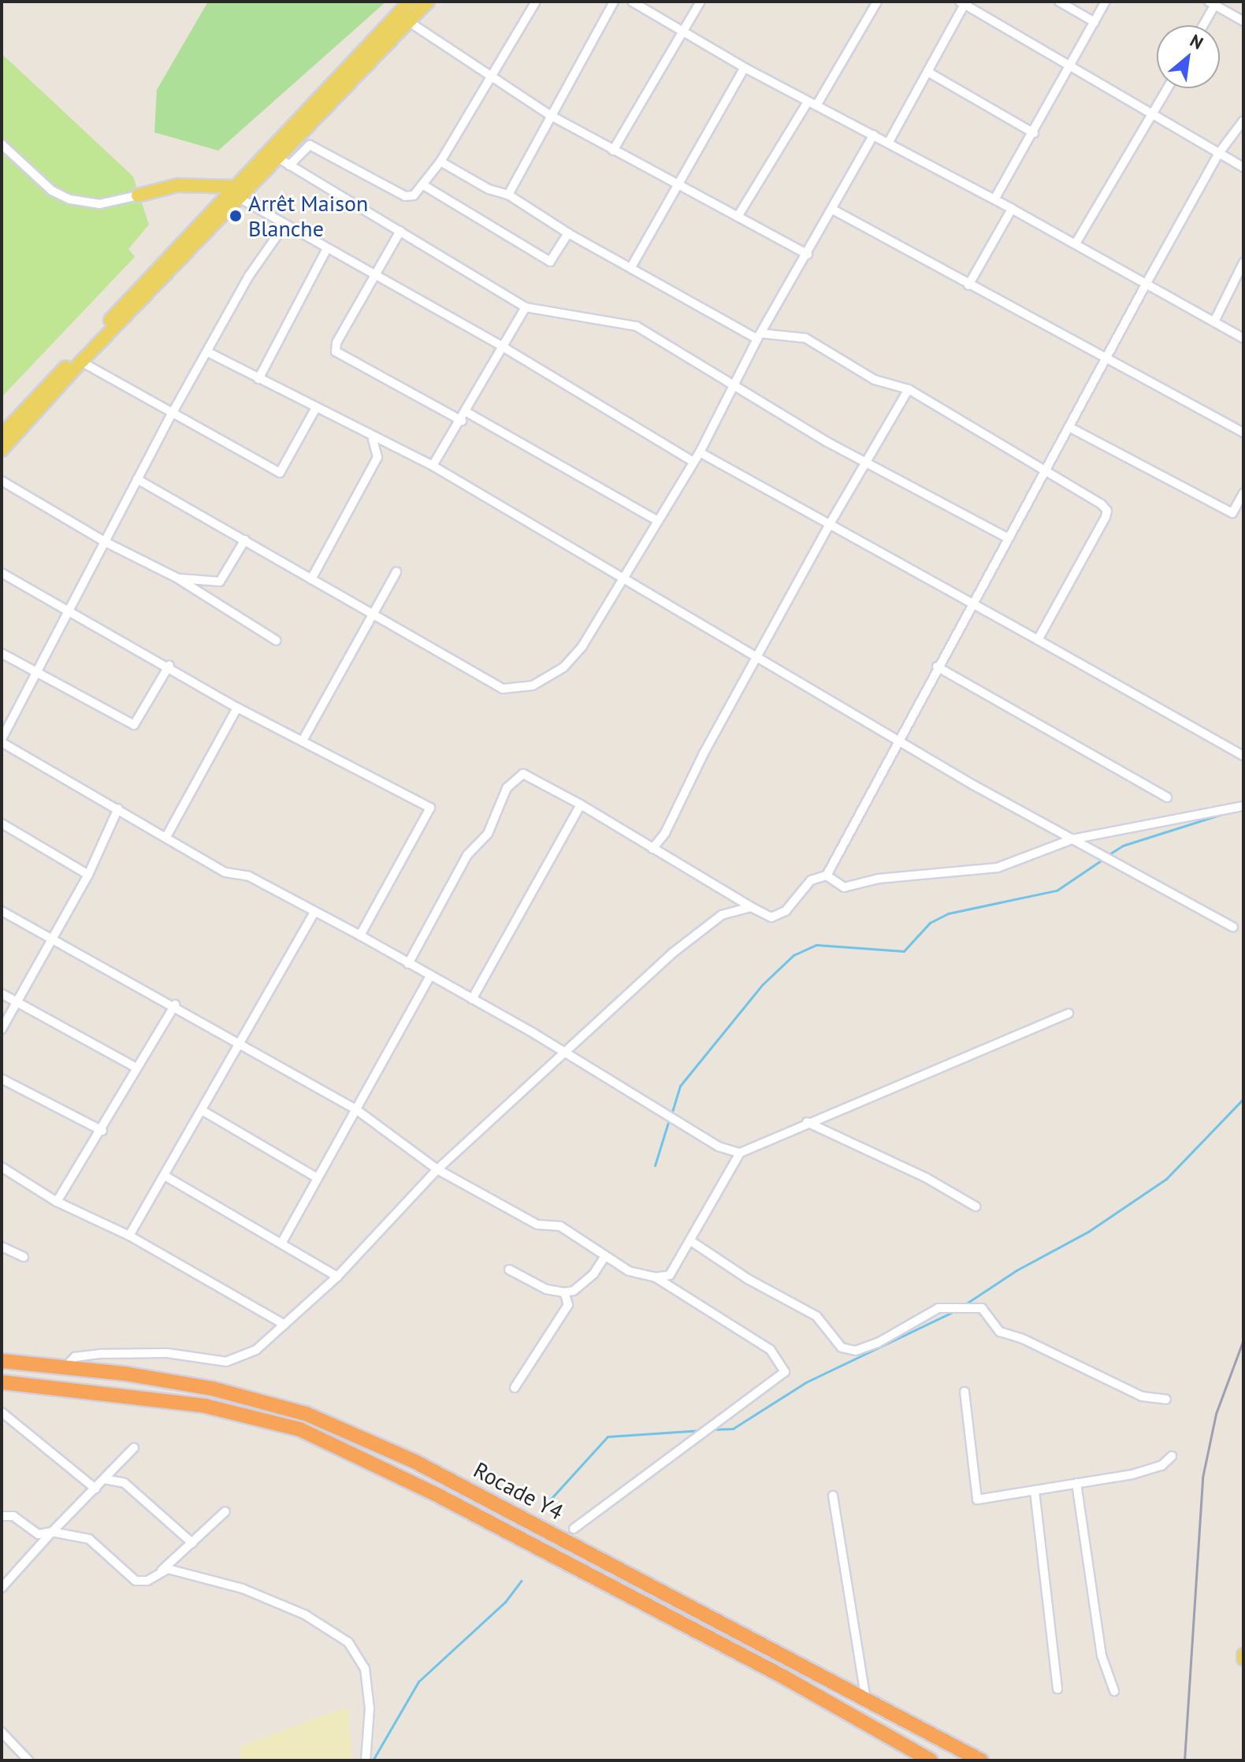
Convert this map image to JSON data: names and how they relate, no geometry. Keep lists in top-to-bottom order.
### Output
{
  "streets": {
    "highway": ["Rocade Y4"]
  },
  "places": ["Arrêt Maison Blanche"],
  "north": "top right"
}
